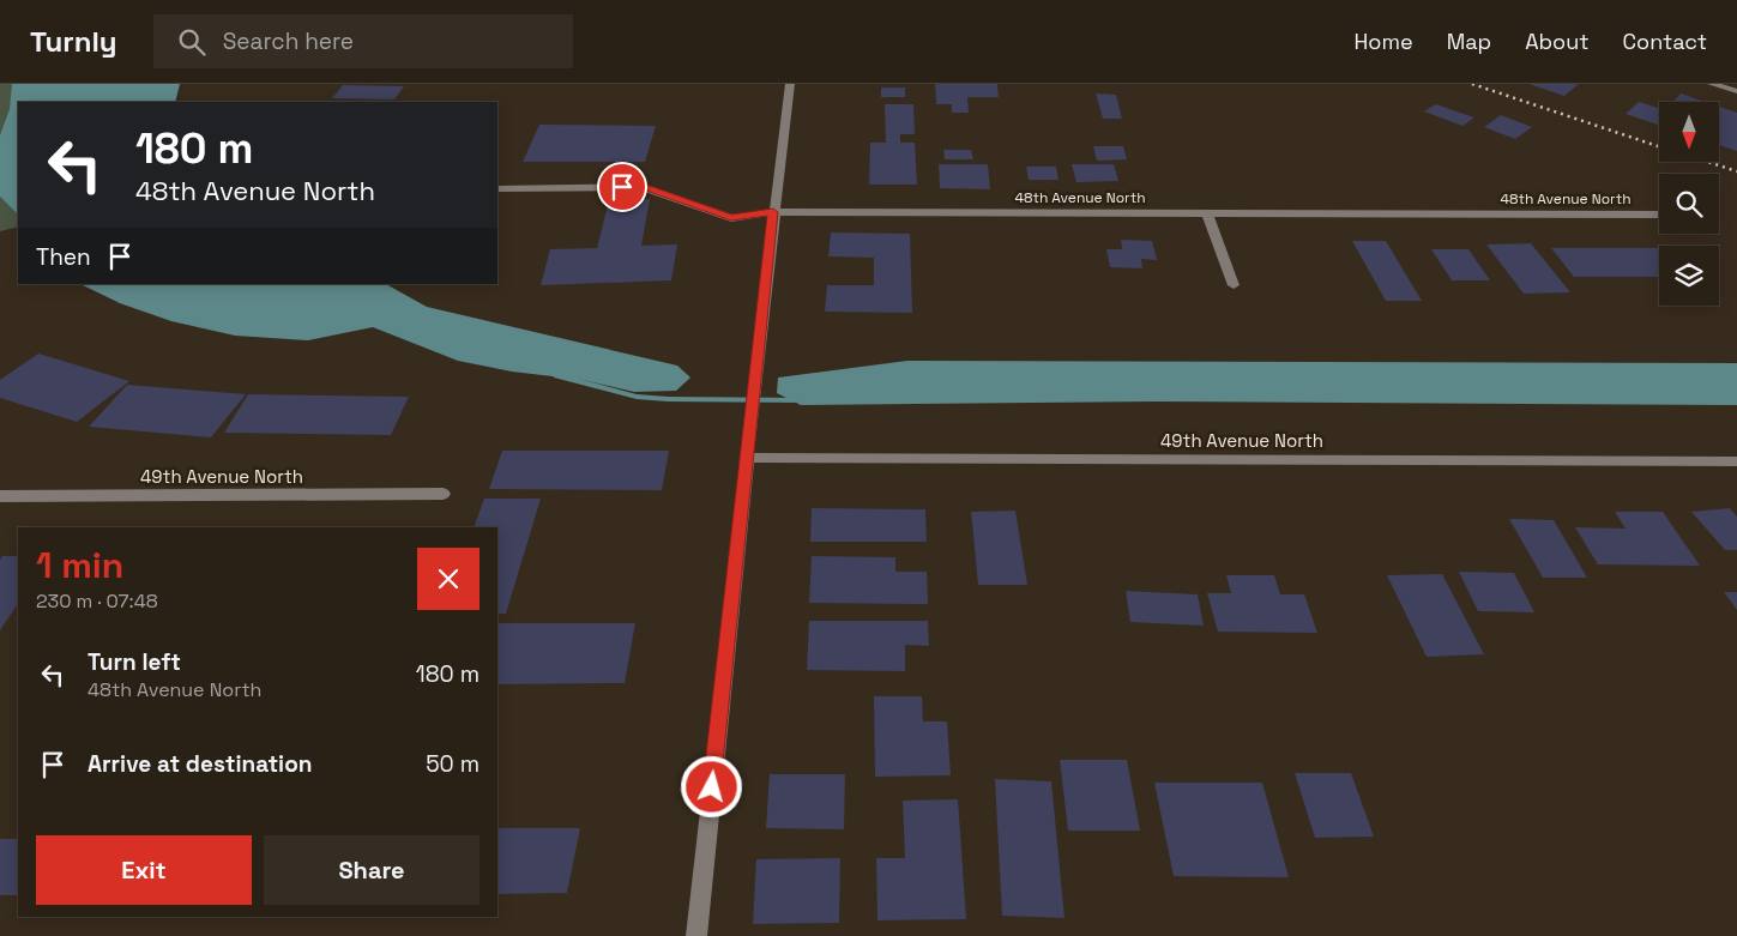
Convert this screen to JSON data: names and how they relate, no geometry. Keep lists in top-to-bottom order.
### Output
{
  "streets": {
    "street": ["48th Avenue North", "49th Avenue North"]
  },
  "north": "bottom",
  "page": {
    "header": "Turnly",
    "search": "Search here",
    "nav": [
      "Home",
      "Map",
      "About",
      "Contact"
    ],
    "turn": ["180 m", "48th Avenue North"],
    "then": "Then",
    "heading": ["1 min", "230 m · 07:48"],
    "list": [
      {
        "name": "Turn left",
        "note": "48th Avenue North",
        "value": "180 m"
      },
      {
        "name": "Arrive at destination",
        "value": "50 m"
      }
    ],
    "buttons": ["Exit", "Share"]
  }
}
